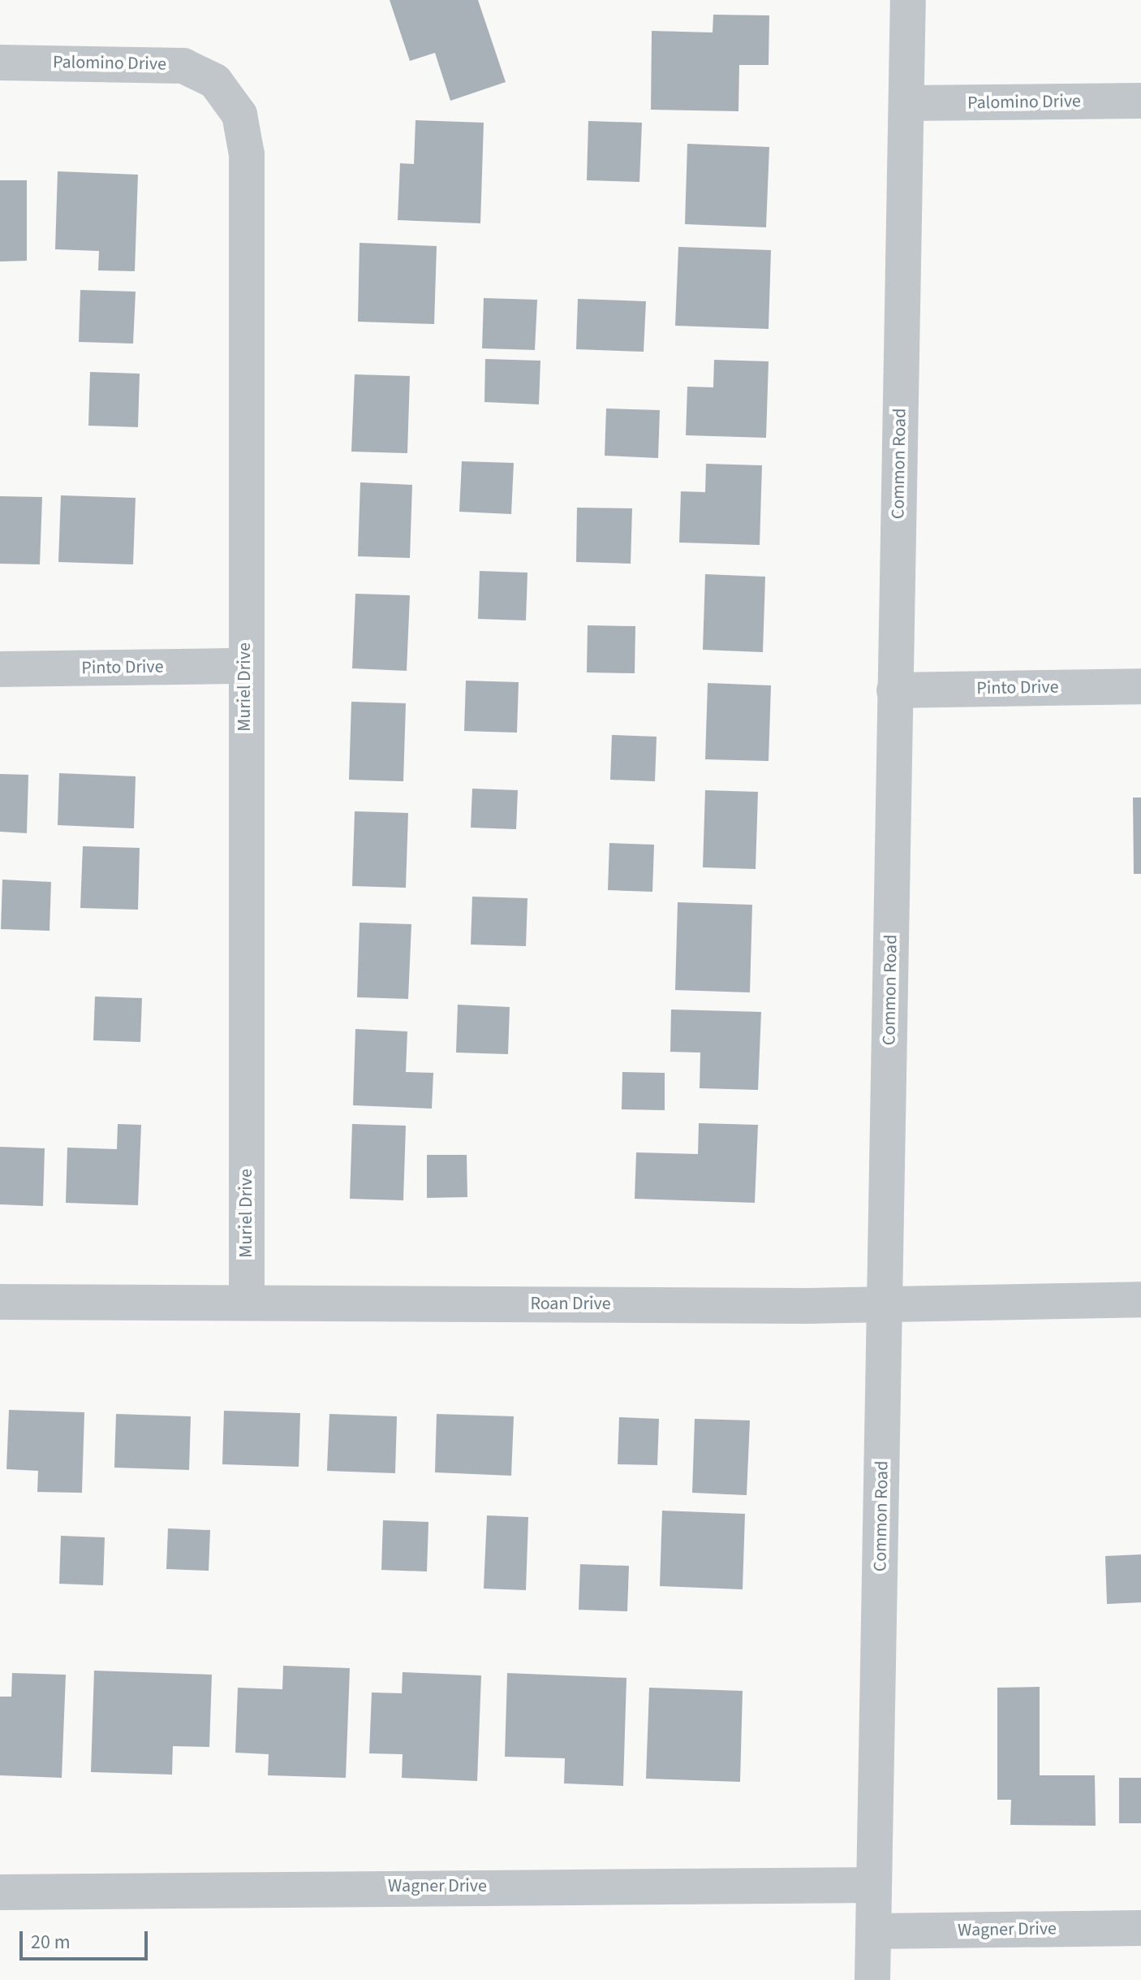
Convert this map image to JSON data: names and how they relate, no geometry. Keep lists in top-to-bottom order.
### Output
{
  "streets": {
    "street": [
      "Palomino Drive",
      "Common Road",
      "Pinto Drive",
      "Muriel Drive",
      "Roan Drive",
      "Wagner Drive"
    ]
  },
  "crossings": [
    ["Palomino Drive", "Common Road"],
    ["Palomino Drive", "Muriel Drive"],
    ["Common Road", "Pinto Drive"],
    ["Common Road", "Roan Drive"],
    ["Common Road", "Wagner Drive"],
    ["Pinto Drive", "Muriel Drive"],
    ["Muriel Drive", "Roan Drive"]
  ],
  "scale_bar": "20 m"
}
